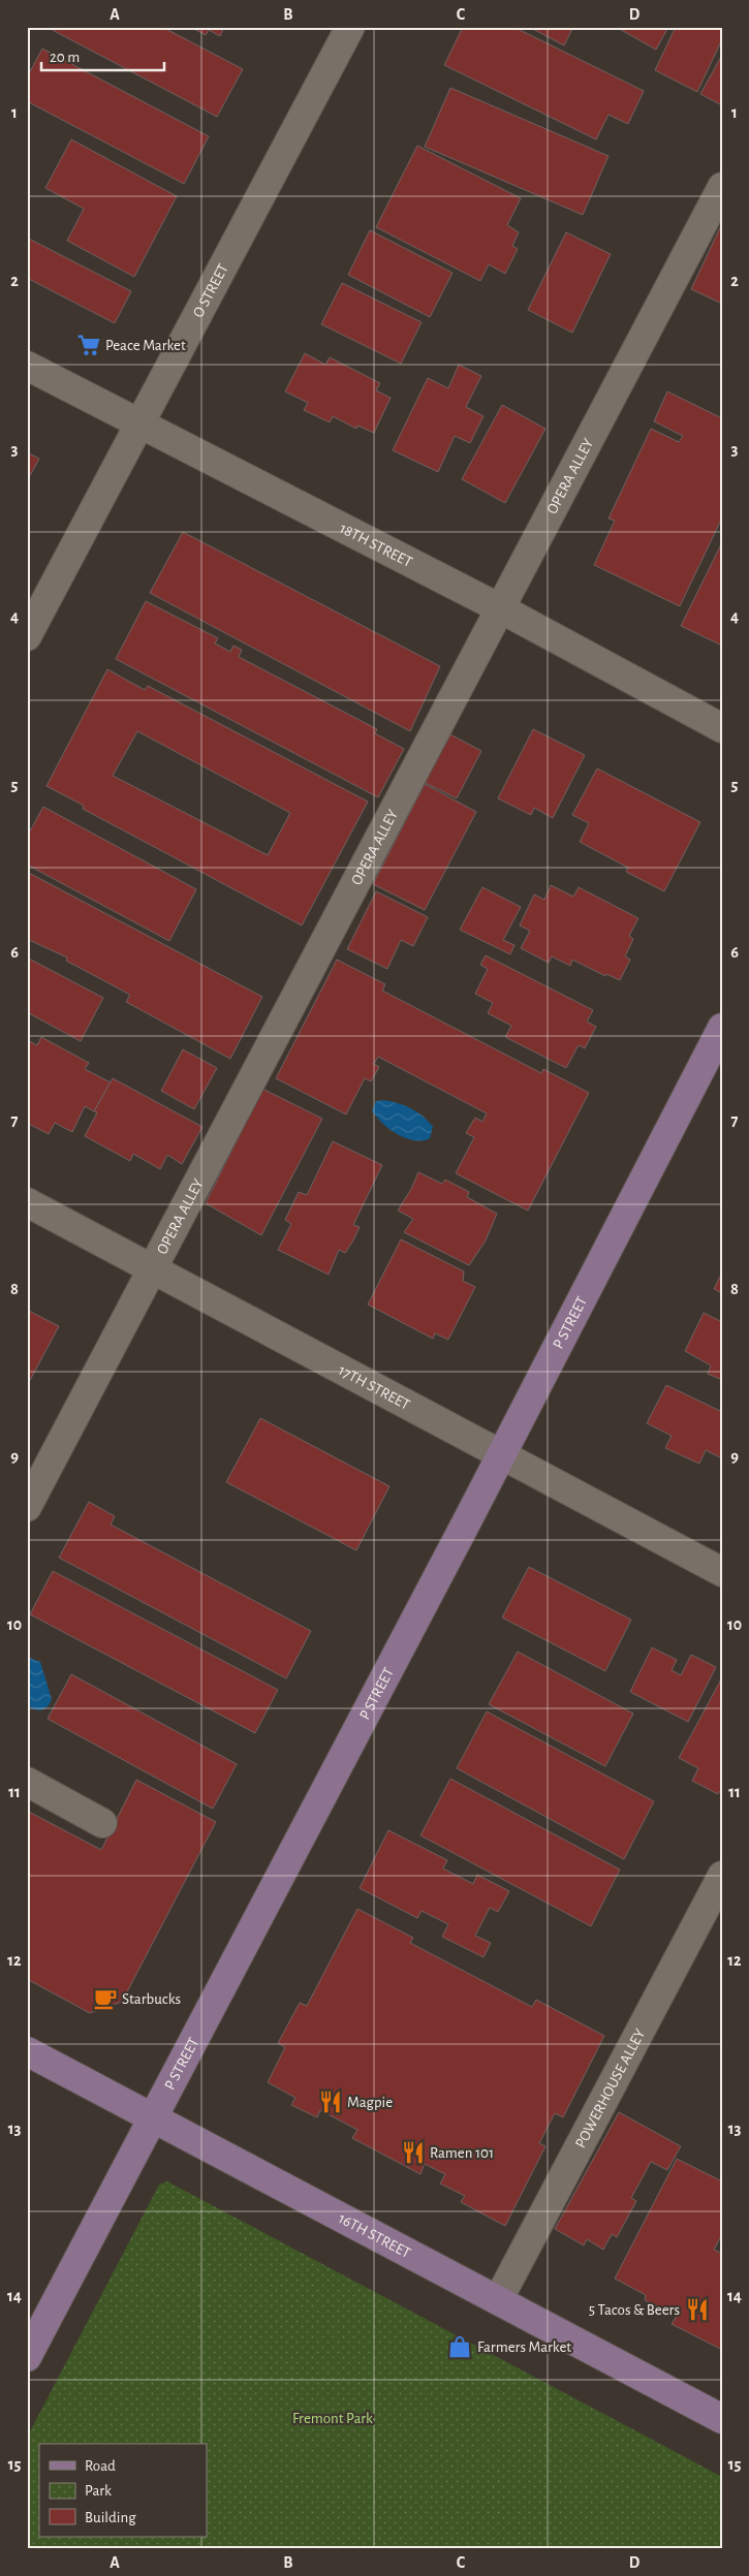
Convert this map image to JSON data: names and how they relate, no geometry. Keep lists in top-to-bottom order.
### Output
{
  "streets": {
    "main road": ["P STREET", "16TH STREET"],
    "street": [
      "O STREET",
      "OPERA ALLEY",
      "18TH STREET",
      "17TH STREET",
      "POWERHOUSE ALLEY"
    ]
  },
  "crossings": [
    ["O STREET", "18TH STREET"],
    ["OPERA ALLEY", "18TH STREET"],
    ["OPERA ALLEY", "17TH STREET"],
    ["P STREET", "17TH STREET"],
    ["P STREET", "16TH STREET"],
    ["POWERHOUSE ALLEY", "16TH STREET"]
  ],
  "parks": ["Fremont Park"],
  "places": {
    "supermarket": ["Peace Market"],
    "cafe": ["Starbucks"],
    "restaurant": ["Magpie", "Ramen 101", "5 Tacos & Beers"],
    "shop": ["Farmers Market"]
  },
  "legend": ["Road", "Park", "Building"],
  "scale_bar": "20 m",
  "grid": {
    "columns": [
      "A",
      "B",
      "C",
      "D"
    ],
    "rows": [
      "1",
      "2",
      "3",
      "4",
      "5",
      "6",
      "7",
      "8",
      "9",
      "10",
      "11",
      "12",
      "13",
      "14",
      "15"
    ]
  }
}
